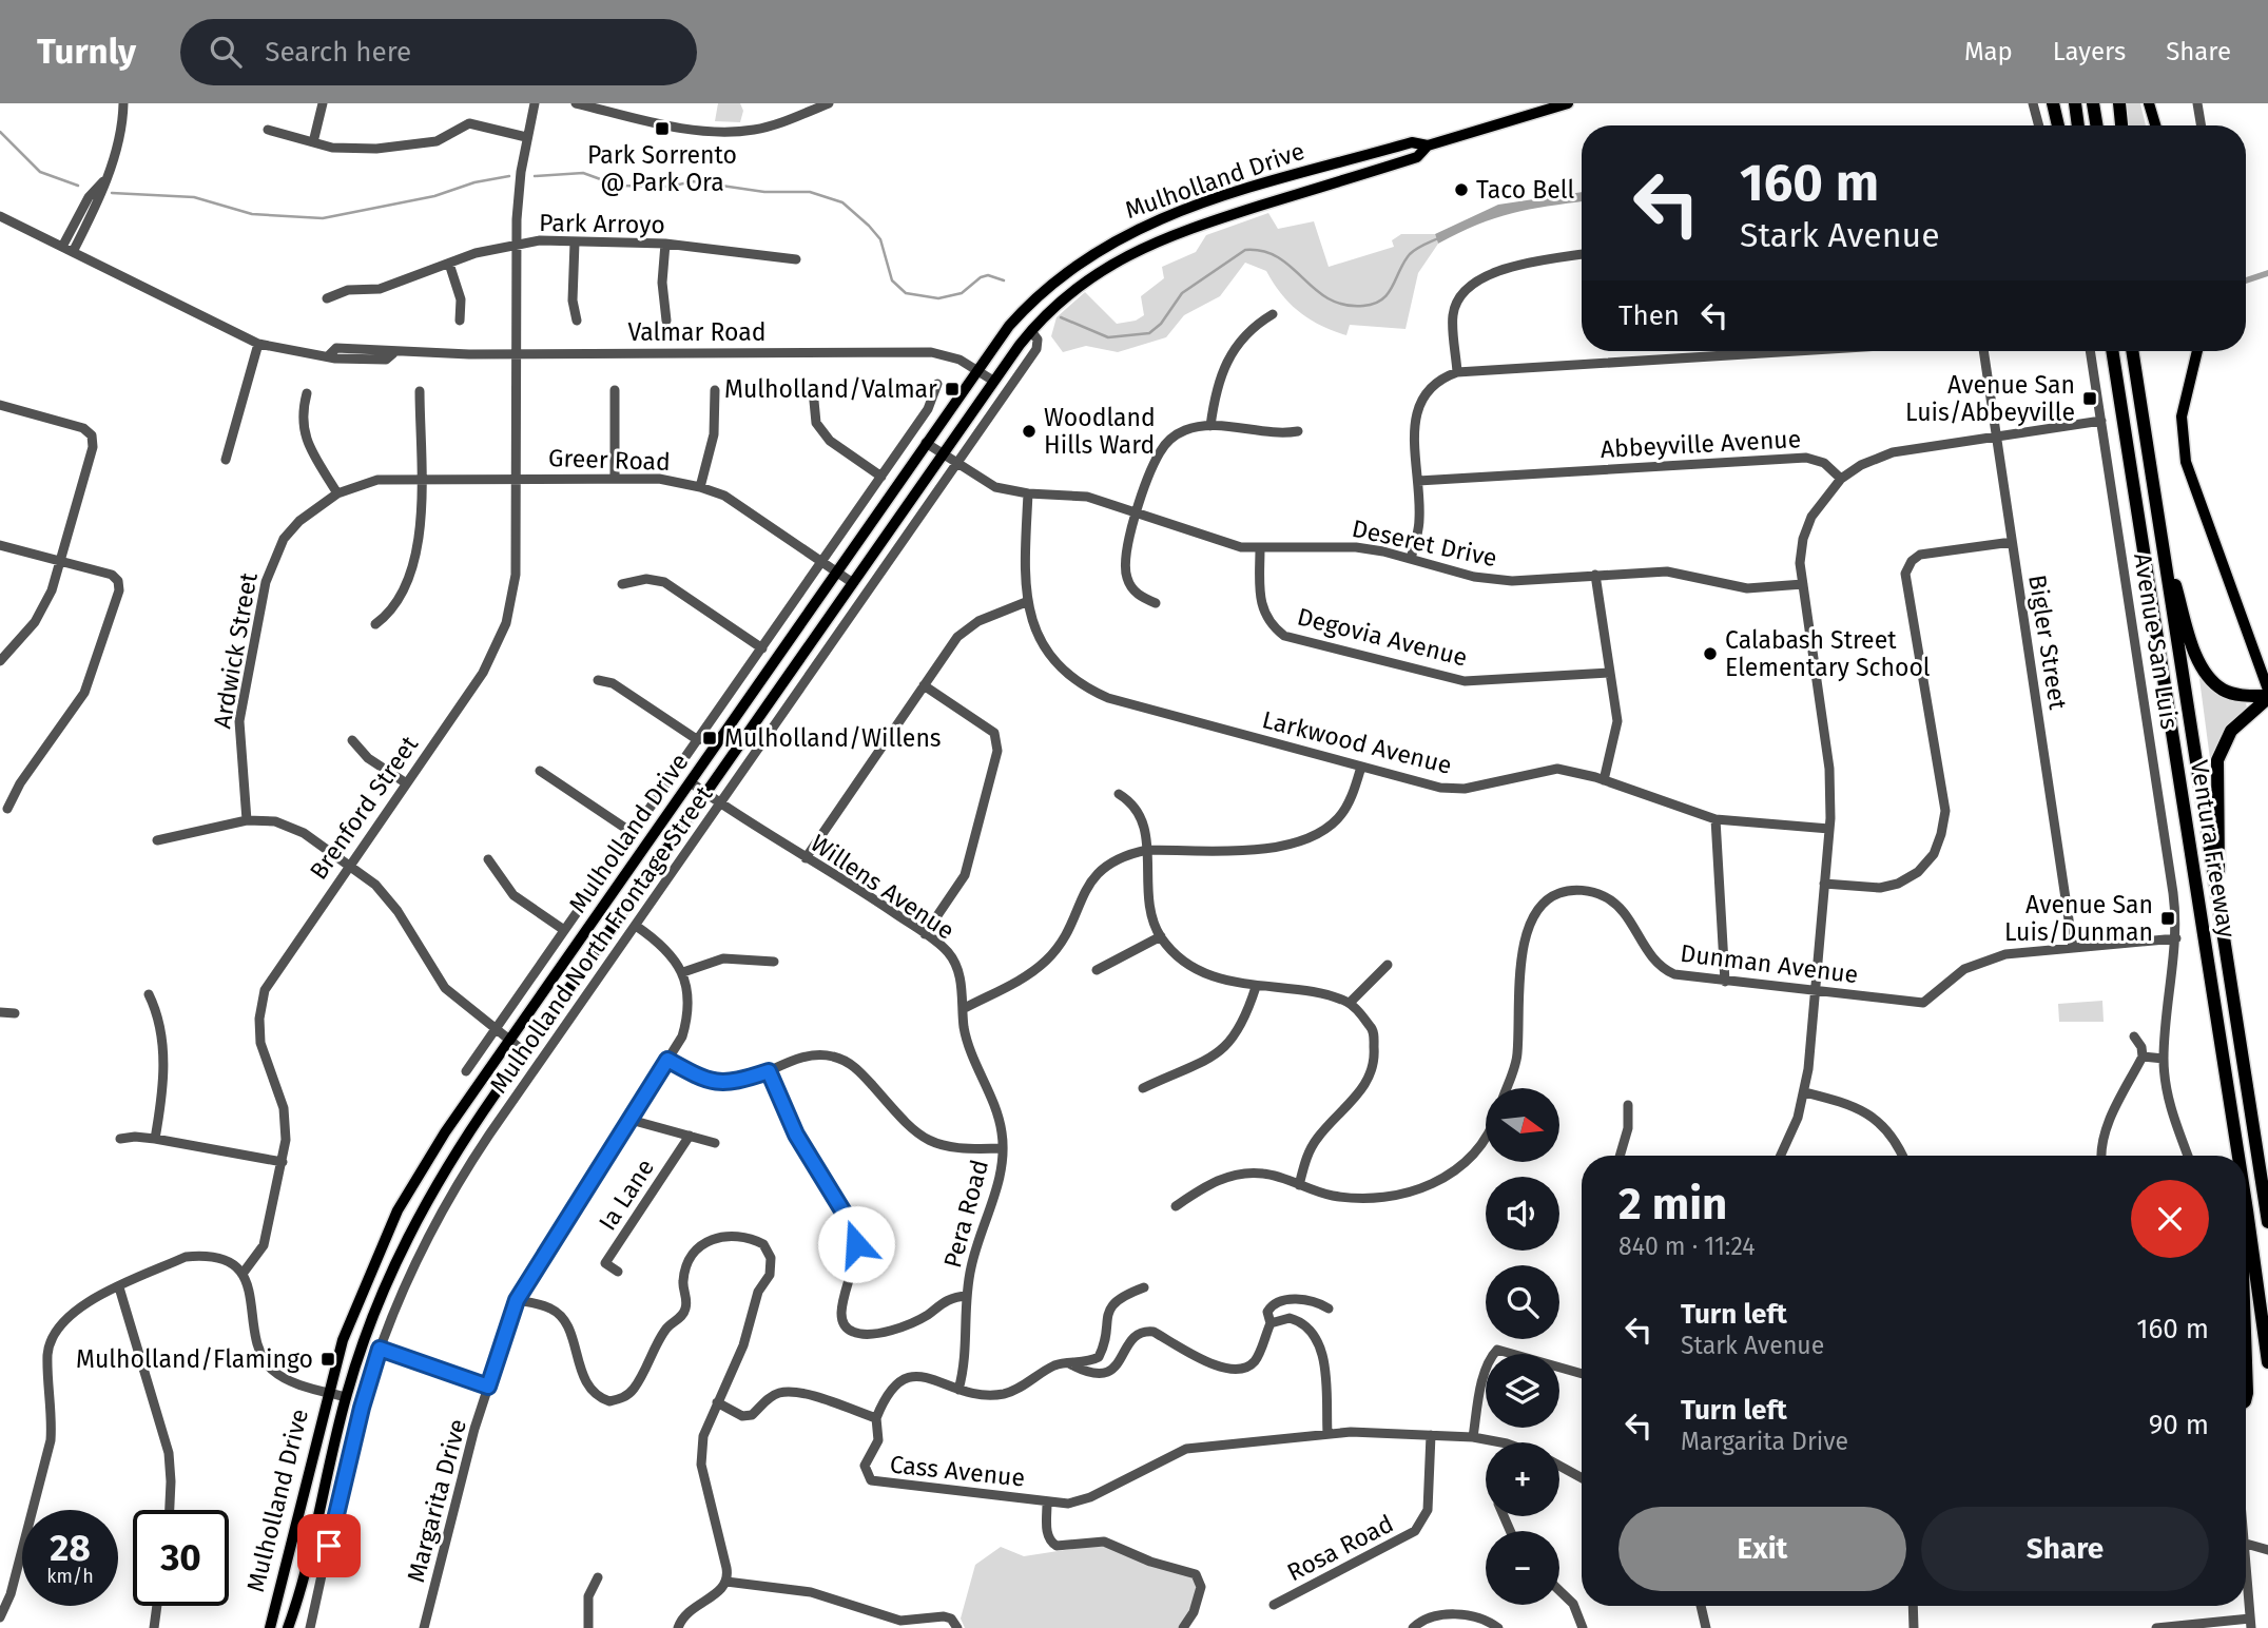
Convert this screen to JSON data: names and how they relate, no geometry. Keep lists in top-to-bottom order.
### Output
{
  "streets": {
    "highway": ["Ventura Freeway"],
    "main road": ["Mulholland Drive"],
    "street": [
      "Park Arroyo",
      "Valmar Road",
      "Abbeyville Avenue",
      "Greer Road",
      "Deseret Drive",
      "Degovia Avenue",
      "Avenue San Luis",
      "Bigler Street",
      "Ardwick Street",
      "Larkwood Avenue",
      "Brenford Street",
      "Willens Avenue",
      "Mulholland North Frontage Street",
      "Dunman Avenue",
      "Ia Lane",
      "Pera Road",
      "Cass Avenue",
      "Margarita Drive",
      "Rosa Road"
    ]
  },
  "crossings": [
    ["Mulholland Drive", "Valmar Road"],
    ["Mulholland Drive", "Greer Road"],
    ["Mulholland Drive", "Deseret Drive"],
    ["Mulholland Drive", "Willens Avenue"],
    ["Mulholland Drive", "Mulholland North Frontage Street"],
    ["Park Arroyo", "Brenford Street"],
    ["Valmar Road", "Brenford Street"],
    ["Greer Road", "Ardwick Street"],
    ["Greer Road", "Brenford Street"],
    ["Deseret Drive", "Degovia Avenue"],
    ["Deseret Drive", "Larkwood Avenue"],
    ["Deseret Drive", "Mulholland North Frontage Street"],
    ["Avenue San Luis", "Dunman Avenue"],
    ["Bigler Street", "Dunman Avenue"],
    ["Willens Avenue", "Mulholland North Frontage Street"],
    ["Willens Avenue", "Pera Road"],
    ["Cass Avenue", "Rosa Road"]
  ],
  "places": {
    "transit": [
      "Park Sorrento @ Park Ora",
      "Mulholland/Valmar",
      "Avenue San Luis/Abbeyville",
      "Mulholland/Willens",
      "Avenue San Luis/Dunman",
      "Mulholland/Flamingo"
    ],
    "other": ["Taco Bell", "Woodland Hills Ward", "Calabash Street Elementary School"]
  },
  "north": "right",
  "page": {
    "header": "Turnly",
    "search": "Search here",
    "nav": ["Map", "Layers", "Share"],
    "turn": ["160 m", "Stark Avenue"],
    "then": "Then",
    "map_buttons": ["+", "−"],
    "heading": ["2 min", "840 m · 11:24"],
    "list": [
      {
        "name": "Turn left",
        "note": "Stark Avenue",
        "value": "160 m"
      },
      {
        "name": "Turn left",
        "note": "Margarita Drive",
        "value": "90 m"
      }
    ],
    "buttons": ["Exit", "Share"],
    "speed": "28 km/h",
    "limit": "30"
  }
}
